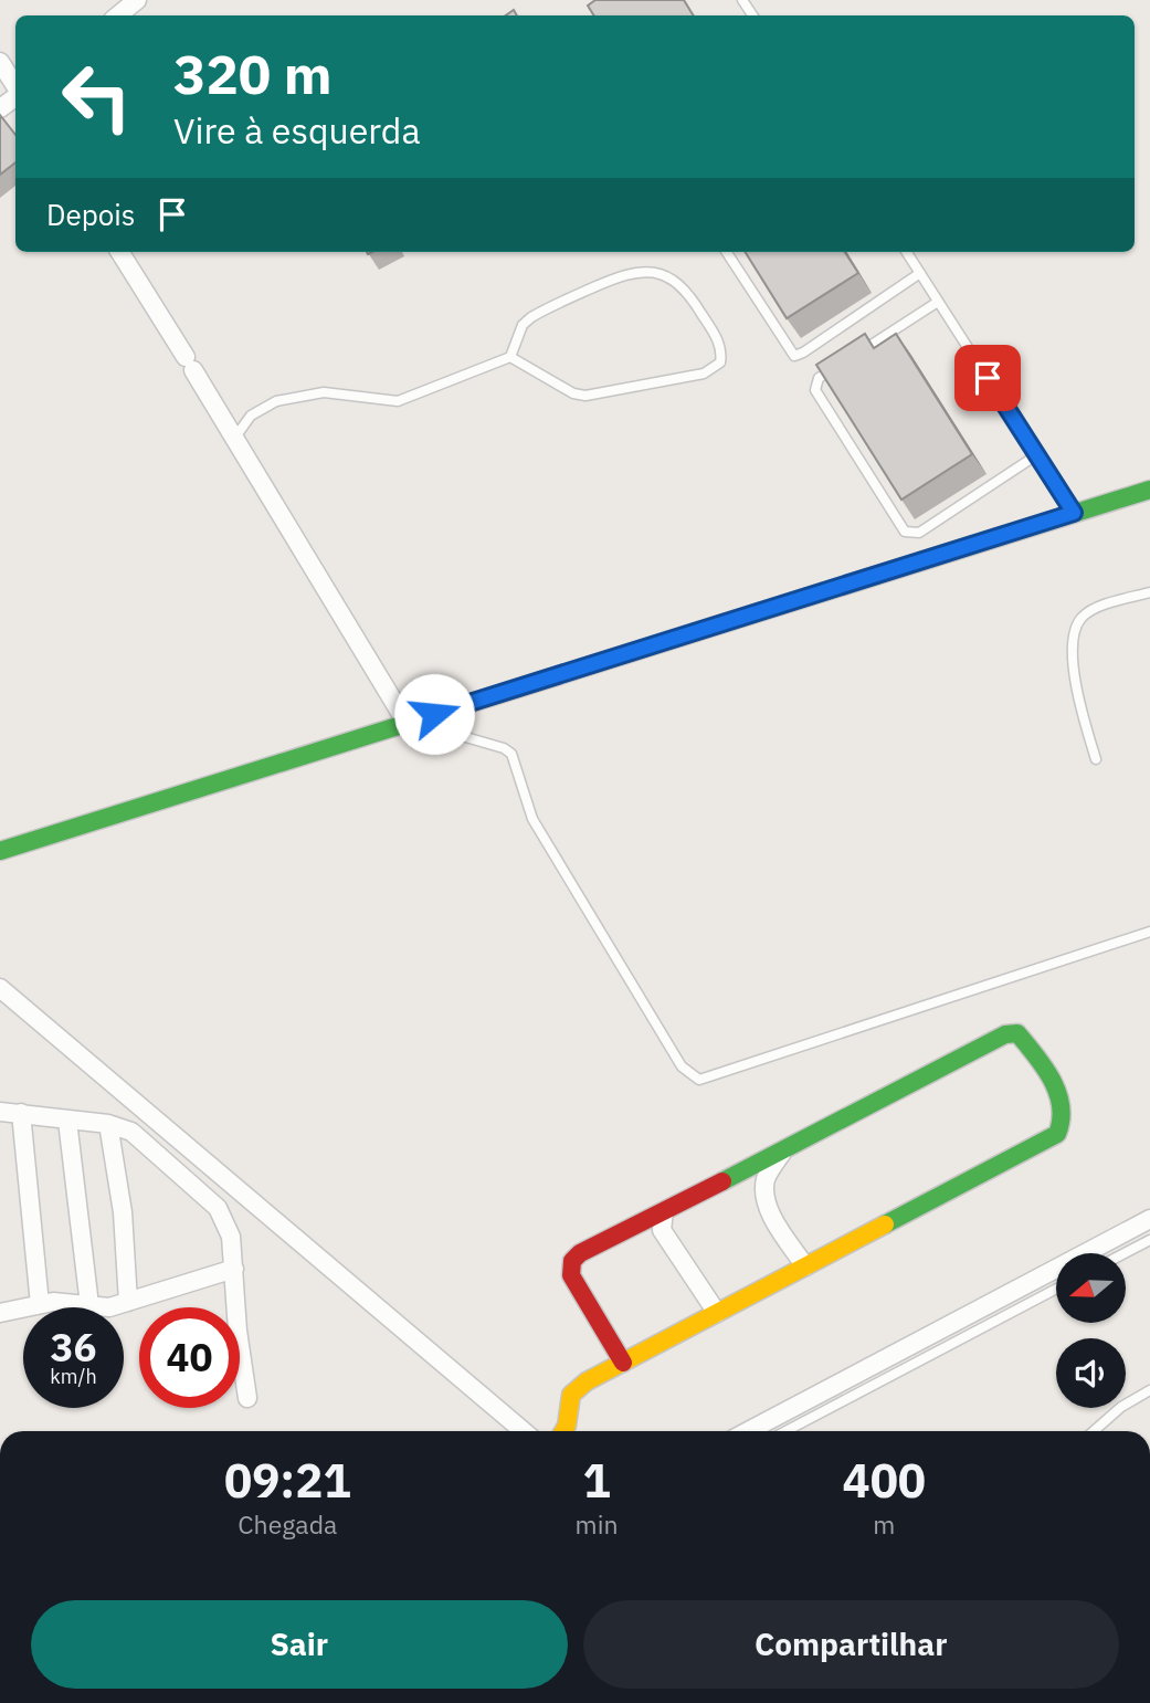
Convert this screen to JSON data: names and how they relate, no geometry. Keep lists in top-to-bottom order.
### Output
{
  "north": "left",
  "page": {
    "turn": ["320 m", "Vire à esquerda"],
    "then": "Depois",
    "speed": "36 km/h",
    "limit": "40",
    "eta": [
      "09:21",
      "Chegada",
      "1",
      "min",
      "400",
      "m"
    ],
    "buttons": ["Sair", "Compartilhar"]
  }
}
